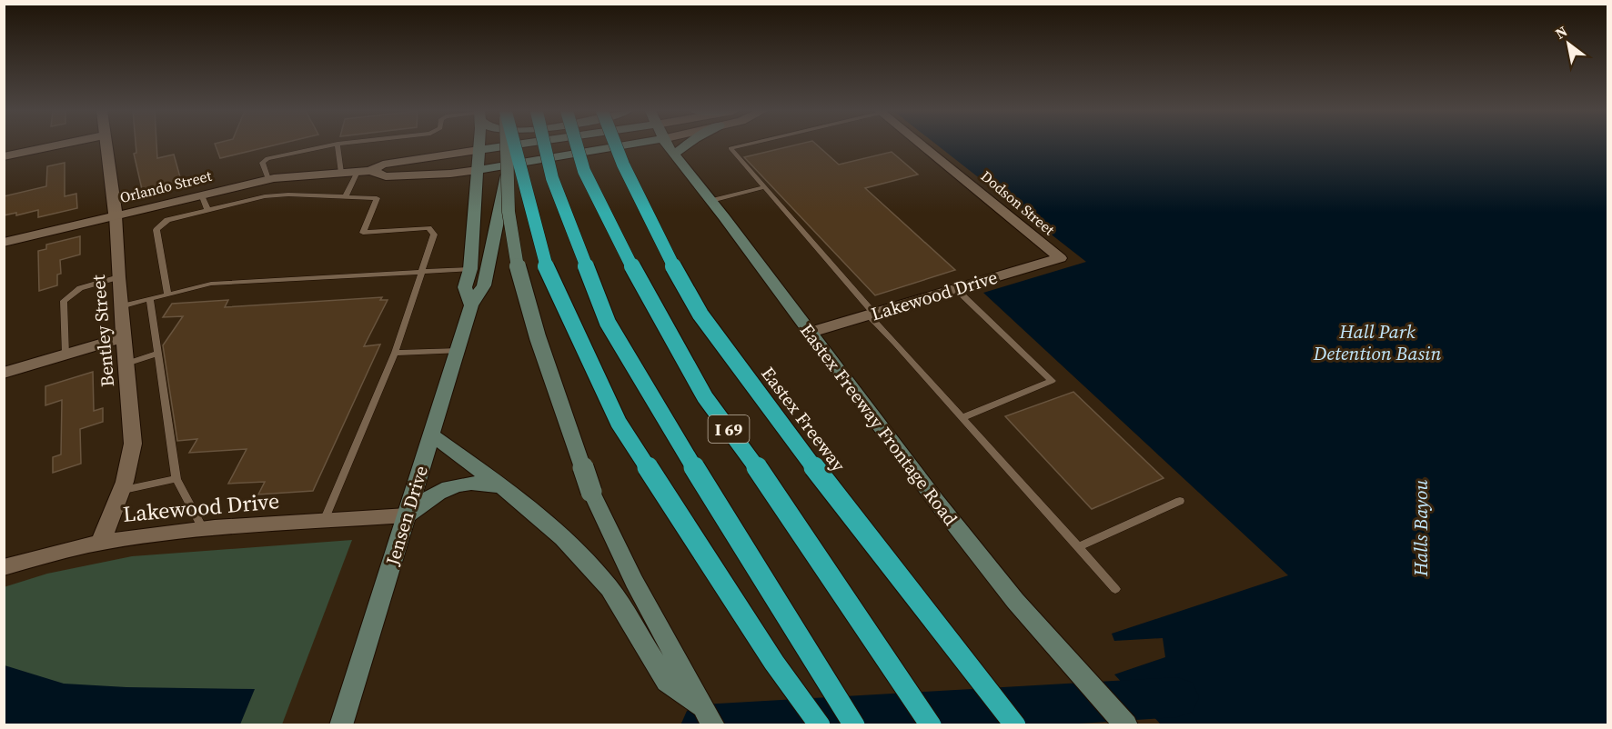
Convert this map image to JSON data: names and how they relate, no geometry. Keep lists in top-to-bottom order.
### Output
{
  "streets": {
    "highway": ["Eastex Freeway", "I 69"],
    "main road": ["Eastex Freeway Frontage Road", "Jensen Drive"],
    "street": [
      "Orlando Street",
      "Dodson Street",
      "Lakewood Drive",
      "Bentley Street"
    ]
  },
  "crossings": [
    ["Orlando Street", "Bentley Street"],
    ["Orlando Street", "Jensen Drive"],
    ["Dodson Street", "Lakewood Drive"],
    ["Lakewood Drive", "Bentley Street"],
    ["Lakewood Drive", "Eastex Freeway Frontage Road"],
    ["Lakewood Drive", "Jensen Drive"]
  ],
  "water": ["Hall Park Detention Basin", "Halls Bayou"],
  "north": "top left"
}
